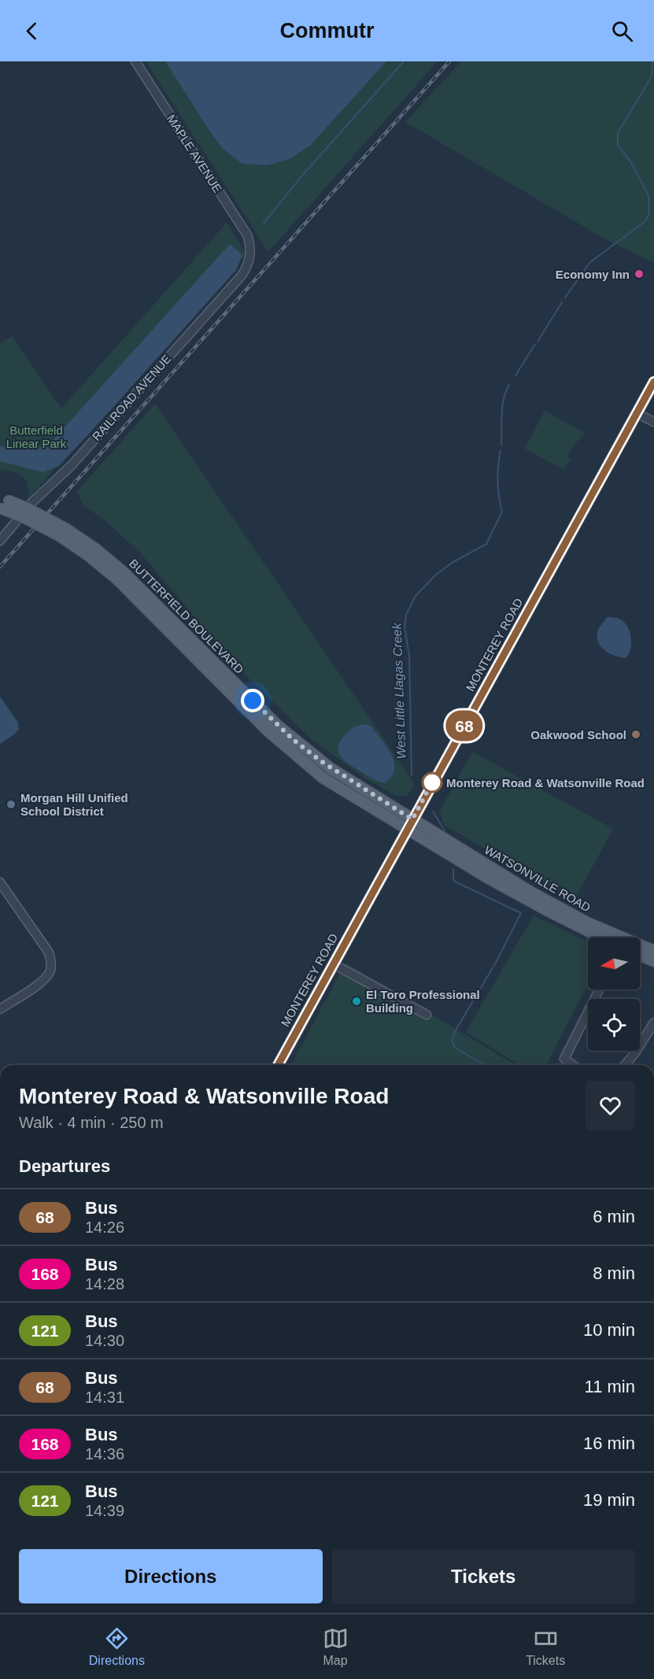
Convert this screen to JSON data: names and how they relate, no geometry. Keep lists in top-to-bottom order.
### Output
{
  "streets": {
    "main road": ["BUTTERFIELD BOULEVARD", "MONTEREY ROAD", "WATSONVILLE ROAD"],
    "street": ["MAPLE AVENUE", "RAILROAD AVENUE"]
  },
  "crossings": [
    ["MAPLE AVENUE", "RAILROAD AVENUE"],
    ["BUTTERFIELD BOULEVARD", "MONTEREY ROAD"],
    ["BUTTERFIELD BOULEVARD", "WATSONVILLE ROAD"],
    ["MONTEREY ROAD", "WATSONVILLE ROAD"]
  ],
  "water": ["West Little Llagas Creek"],
  "parks": ["Butterfield Linear Park"],
  "places": [
    "Economy Inn",
    "Oakwood School",
    "Monterey Road & Watsonville Road",
    "Morgan Hill Unified School District",
    "El Toro Professional Building"
  ],
  "lines": ["bus line 68"],
  "north": "left",
  "page": {
    "header": "Commutr",
    "on_map": "68",
    "heading": [
      ["Monterey Road & Watsonville Road", "Walk · 4 min · 250 m"],
      "Departures"
    ],
    "list": [
      {
        "mark": "68",
        "name": "Bus",
        "note": "14:26",
        "value": "6 min"
      },
      {
        "mark": "168",
        "name": "Bus",
        "note": "14:28",
        "value": "8 min"
      },
      {
        "mark": "121",
        "name": "Bus",
        "note": "14:30",
        "value": "10 min"
      },
      {
        "mark": "68",
        "name": "Bus",
        "note": "14:31",
        "value": "11 min"
      },
      {
        "mark": "168",
        "name": "Bus",
        "note": "14:36",
        "value": "16 min"
      },
      {
        "mark": "121",
        "name": "Bus",
        "note": "14:39",
        "value": "19 min"
      }
    ],
    "buttons": ["Directions", "Tickets"],
    "tabs": ["Directions", "Map", "Tickets"]
  }
}
